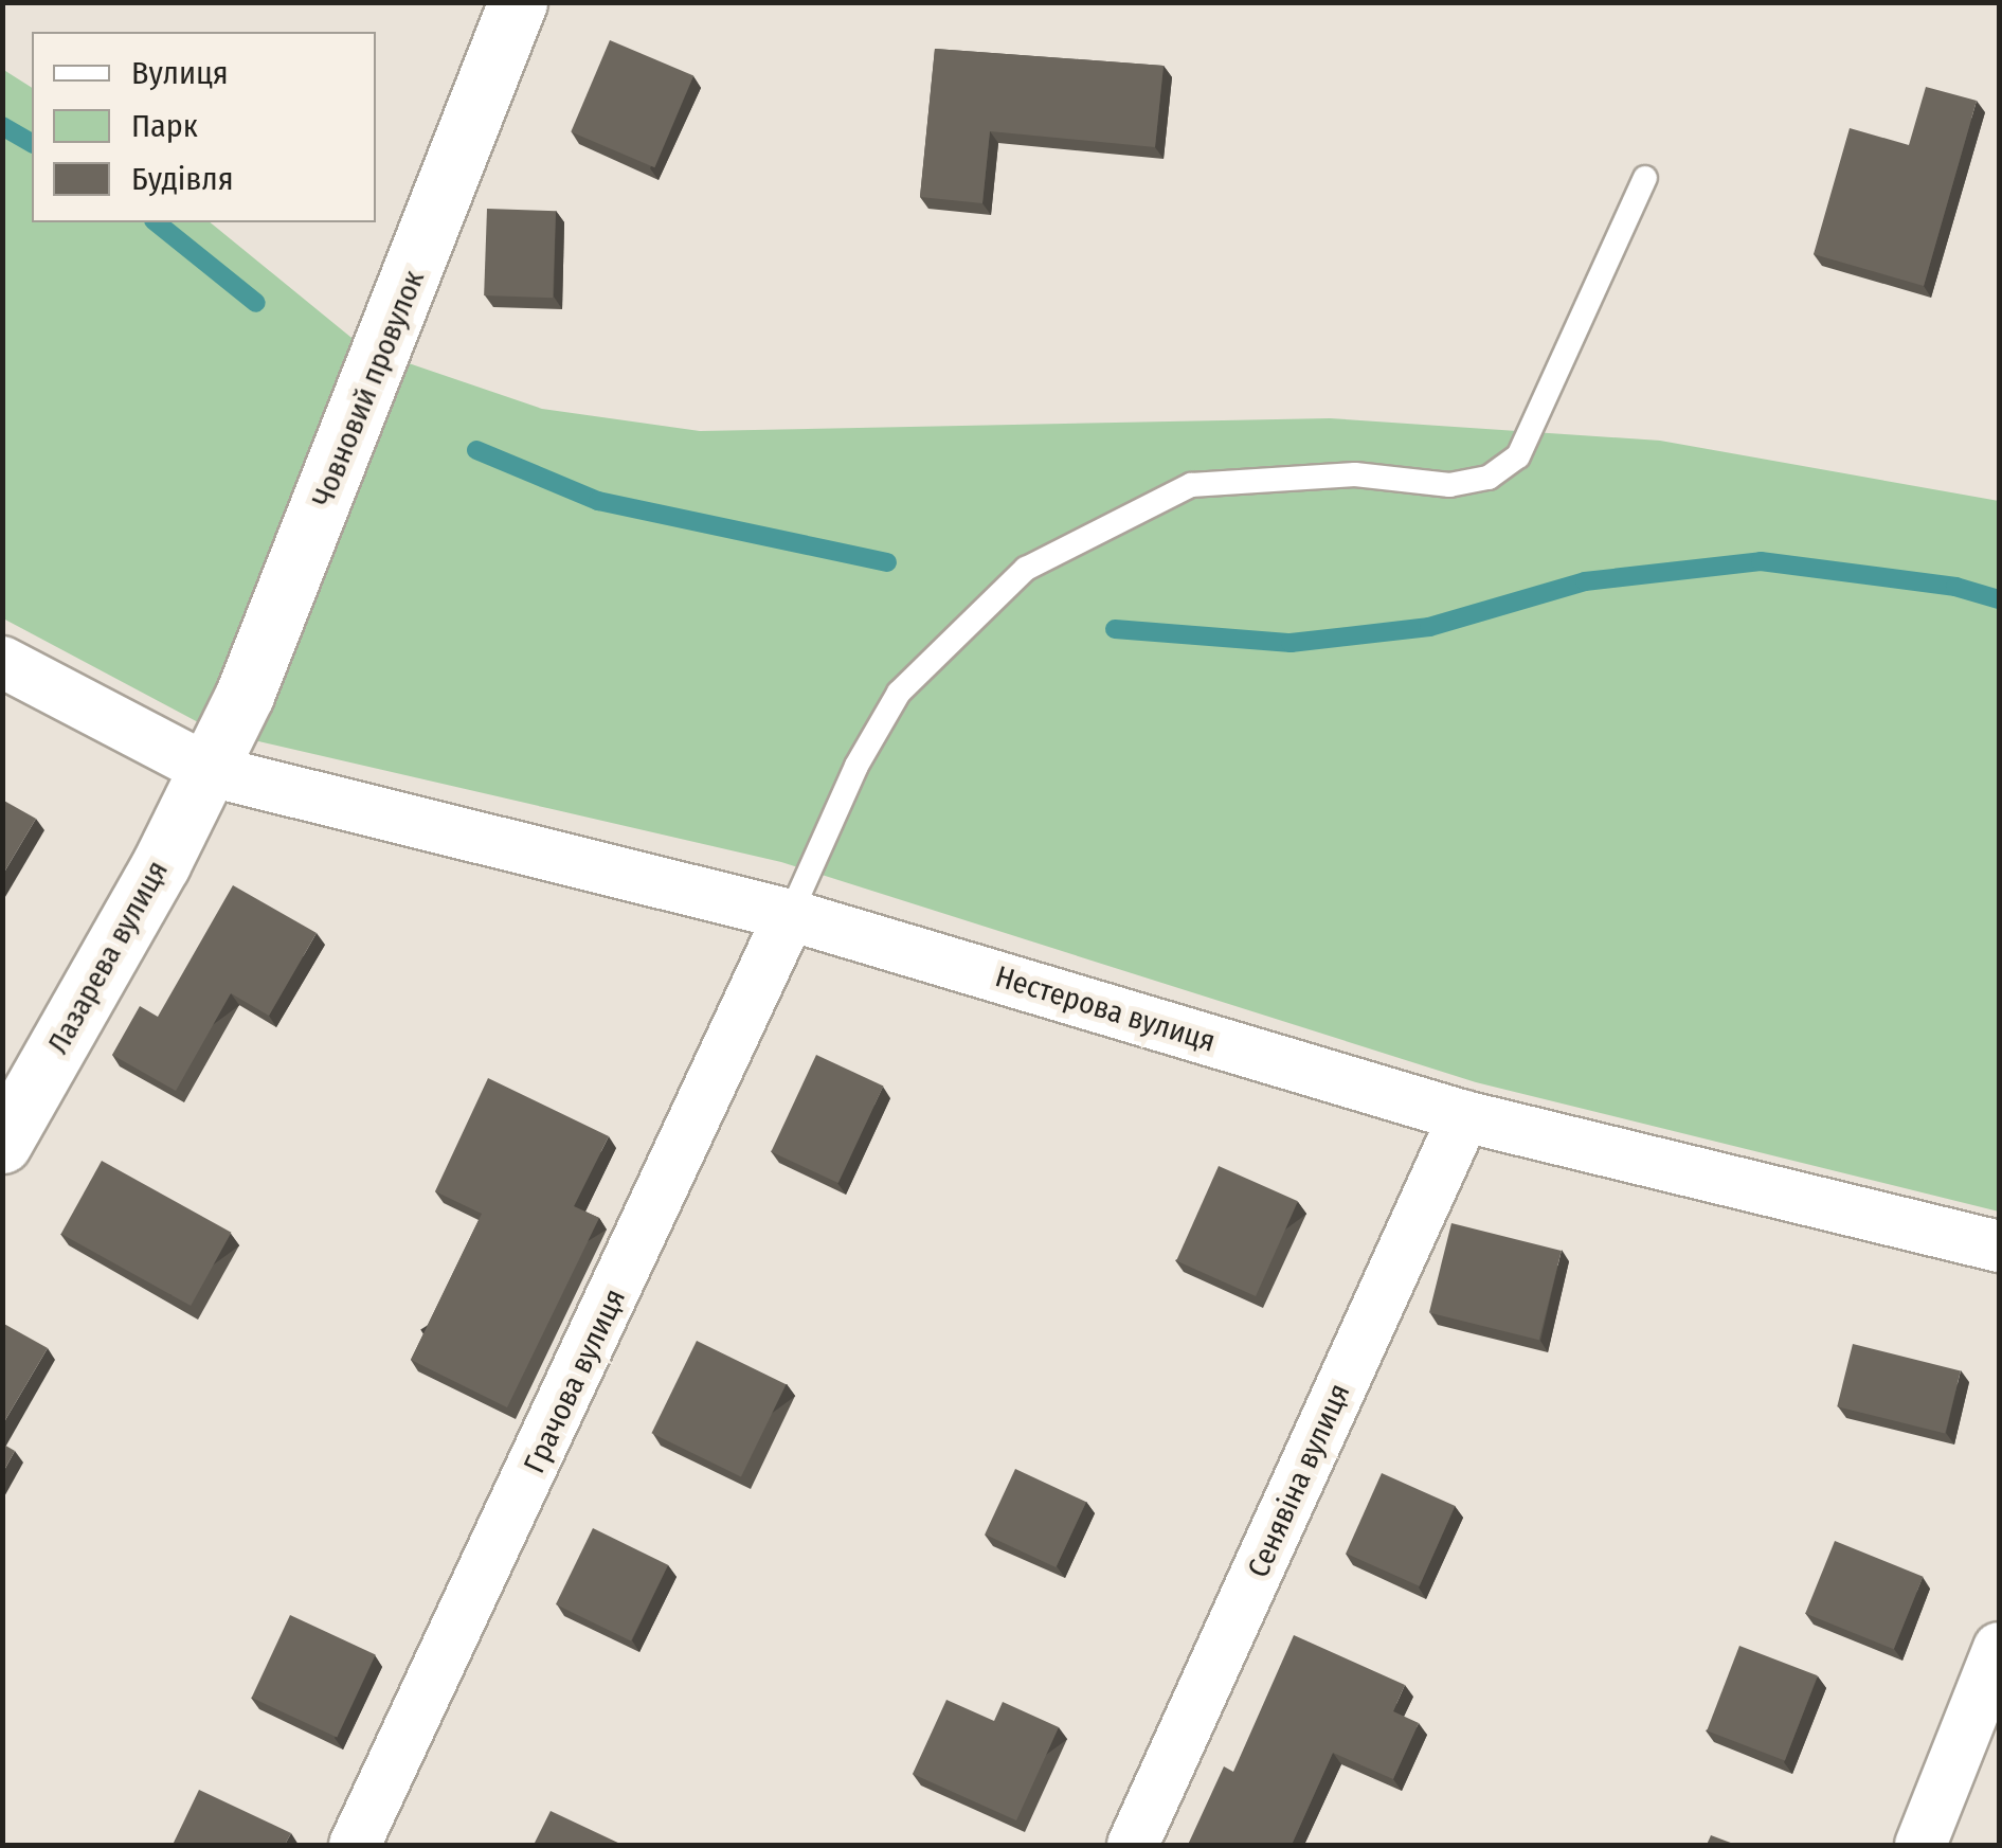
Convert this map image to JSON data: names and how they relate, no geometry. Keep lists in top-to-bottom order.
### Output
{
  "streets": {
    "street": [
      "Човновий провулок",
      "Лазарева вулиця",
      "Нестерова вулиця",
      "Грачова вулиця",
      "Сенявіна вулиця"
    ]
  },
  "crossings": [
    ["Човновий провулок", "Лазарева вулиця"],
    ["Човновий провулок", "Нестерова вулиця"],
    ["Лазарева вулиця", "Нестерова вулиця"],
    ["Нестерова вулиця", "Грачова вулиця"],
    ["Нестерова вулиця", "Сенявіна вулиця"]
  ],
  "legend": ["Вулиця", "Парк", "Будівля"]
}
